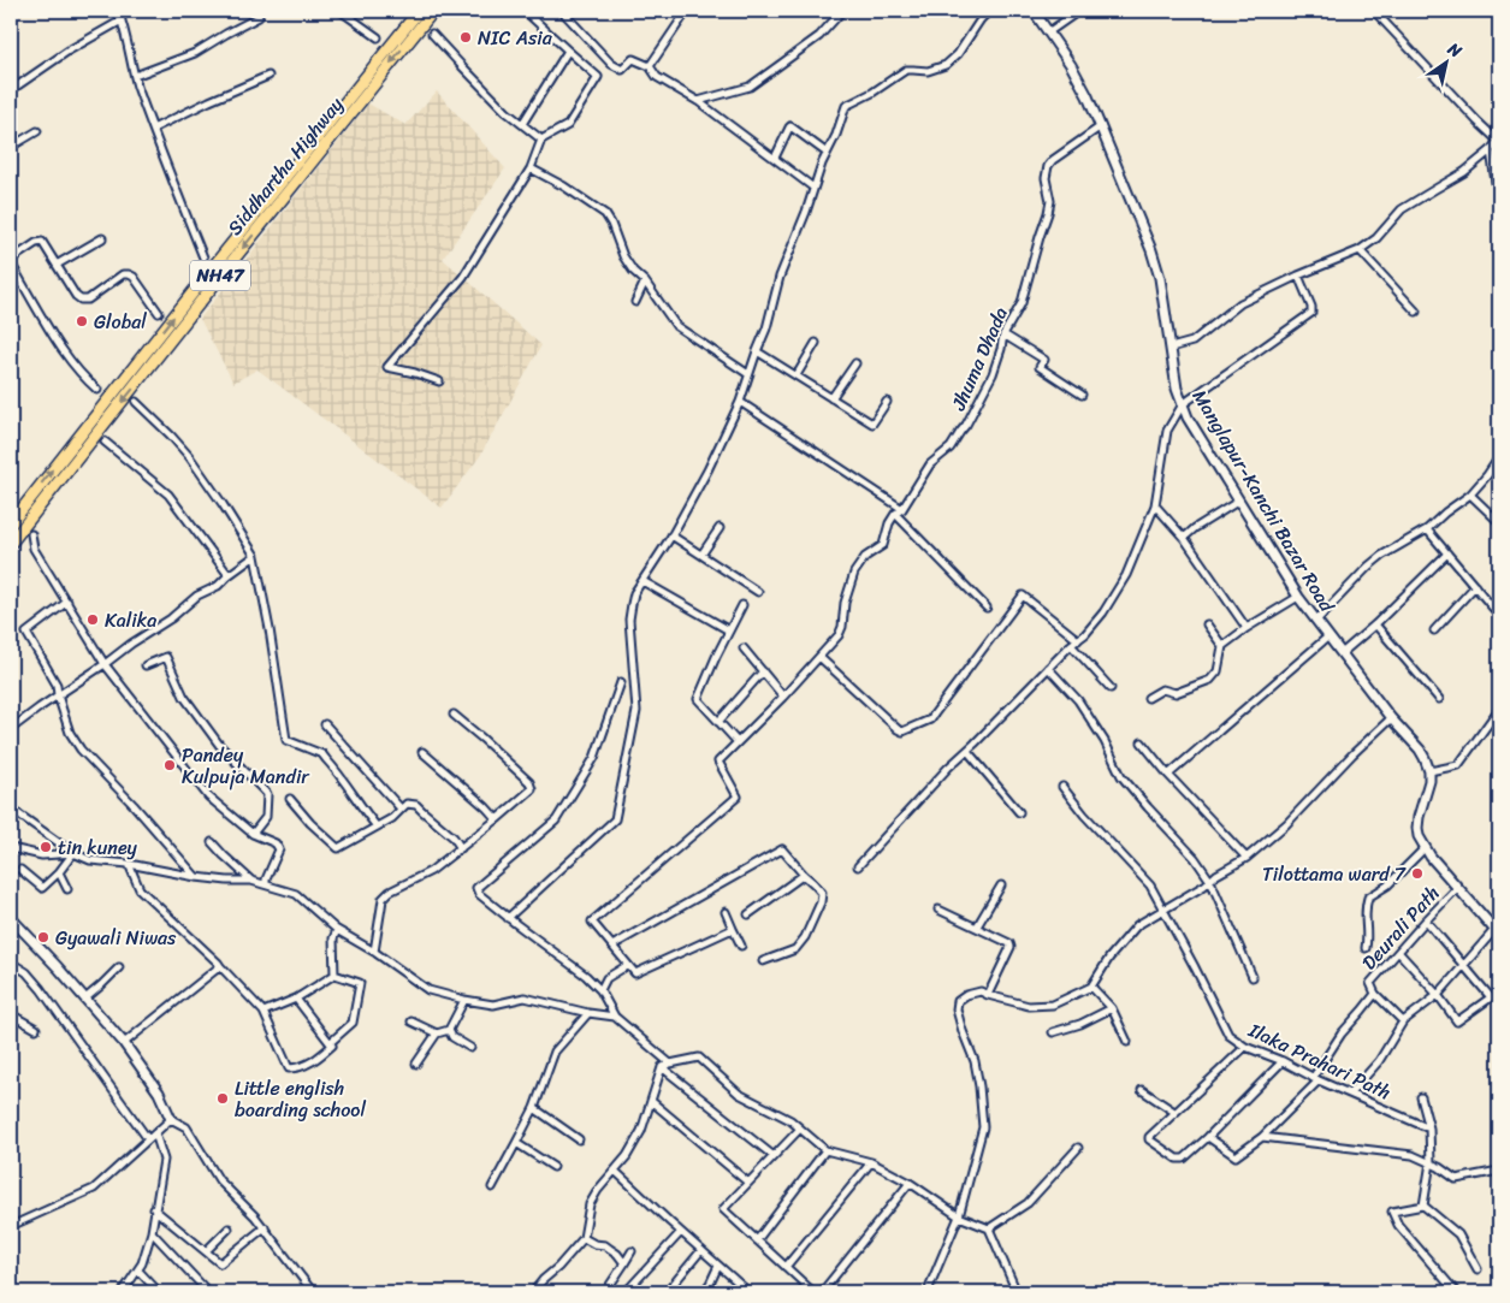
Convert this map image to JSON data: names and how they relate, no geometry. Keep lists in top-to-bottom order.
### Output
{
  "streets": {
    "highway": ["Siddhartha Highway", "NH47"],
    "street": [
      "Jhuma Dhada",
      "Manglapur-Kanchi Bazar Road",
      "Deurali Path",
      "Ilaka Prahari Path"
    ]
  },
  "crossings": [
    ["Jhuma Dhada", "Manglapur-Kanchi Bazar Road"],
    ["Deurali Path", "Ilaka Prahari Path"]
  ],
  "places": [
    "NIC Asia",
    "Global",
    "Kalika",
    "Pandey Kulpuja Mandir",
    "tin kuney",
    "Tilottama ward 7",
    "Gyawali Niwas",
    "Little english boarding school"
  ],
  "north": "top right"
}
